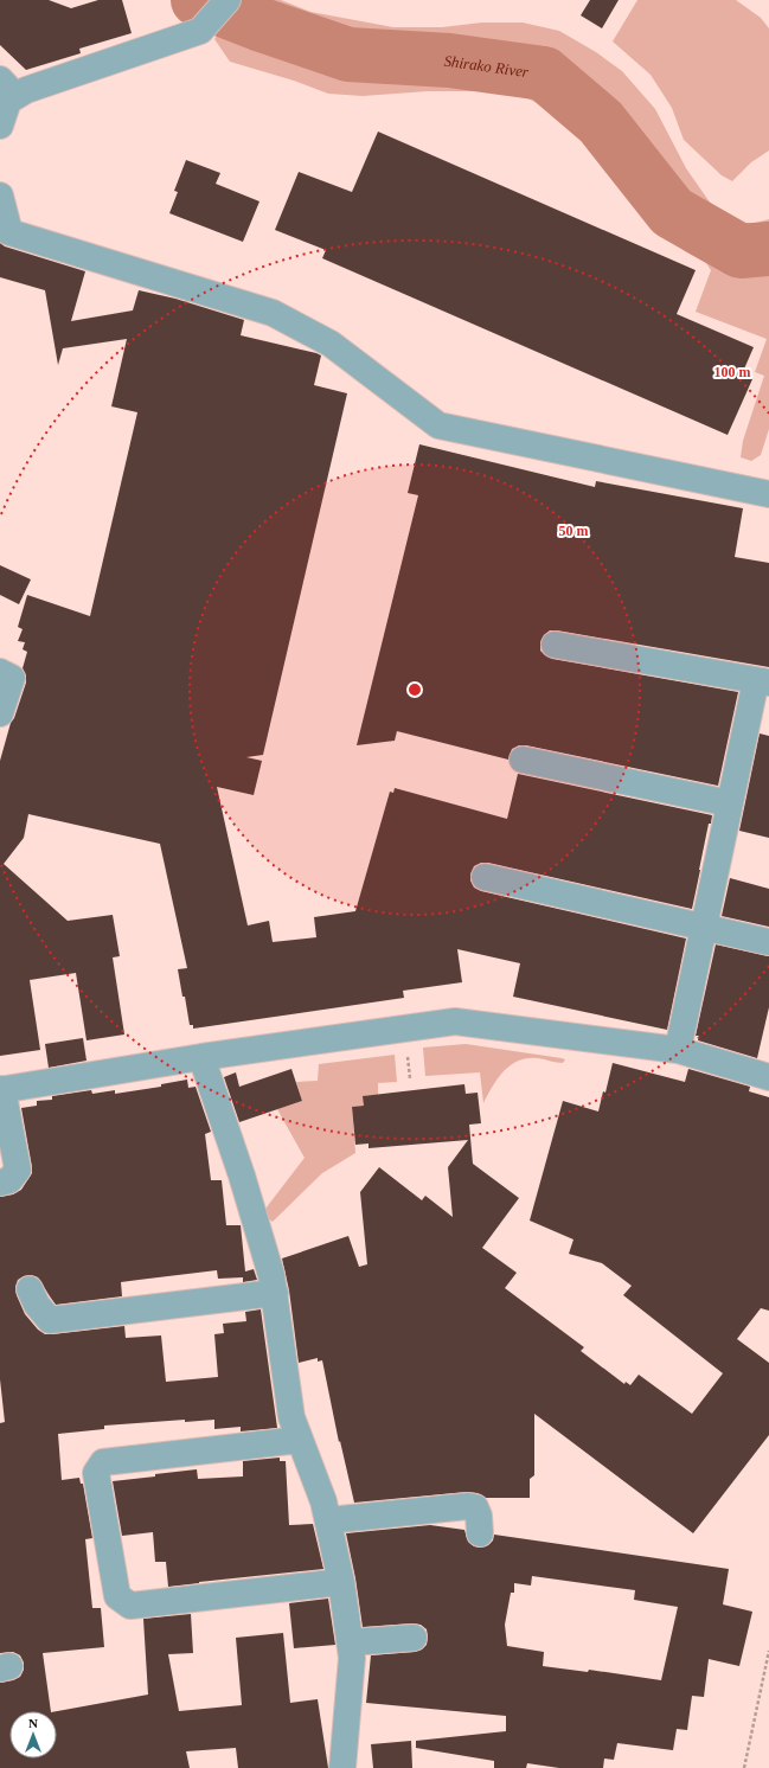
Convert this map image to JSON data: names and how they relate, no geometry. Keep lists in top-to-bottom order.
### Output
{
  "water": ["Shirako River"],
  "north": "top",
  "rings": ["100 m", "50 m"]
}
